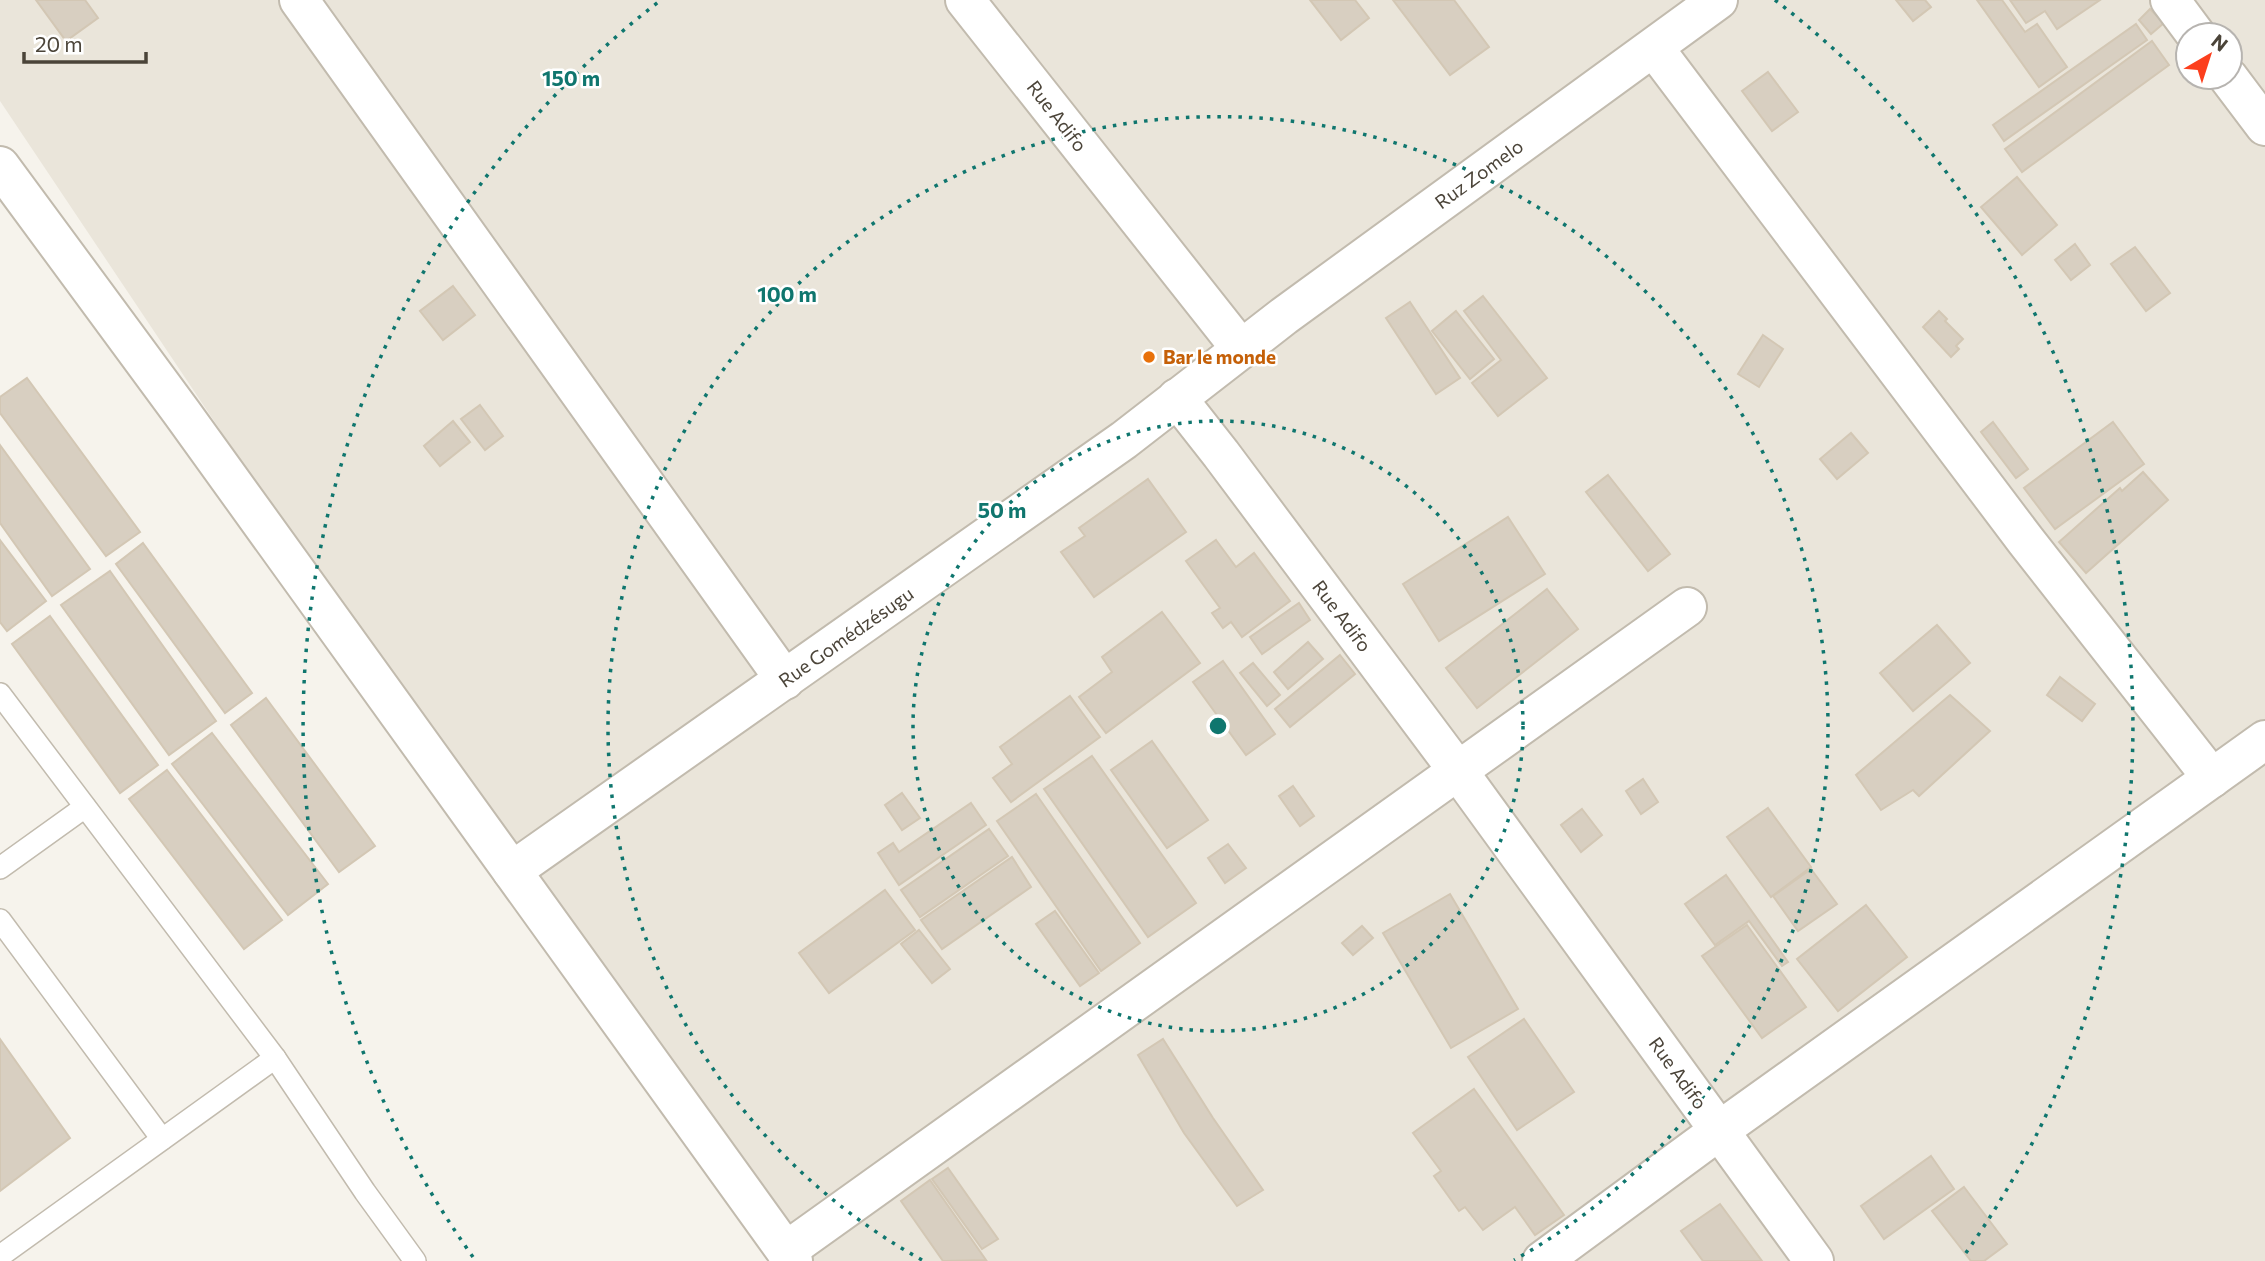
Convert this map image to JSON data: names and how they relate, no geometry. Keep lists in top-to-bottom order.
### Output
{
  "streets": {
    "street": ["Rue Adifo", "Ruz Zomelo", "Rue Gomédzésugu"]
  },
  "crossings": [
    ["Rue Adifo", "Ruz Zomelo"],
    ["Rue Adifo", "Rue Gomédzésugu"]
  ],
  "places": ["Bar le monde"],
  "scale_bar": "20 m",
  "north": "top right",
  "rings": ["150 m", "100 m", "50 m"]
}
